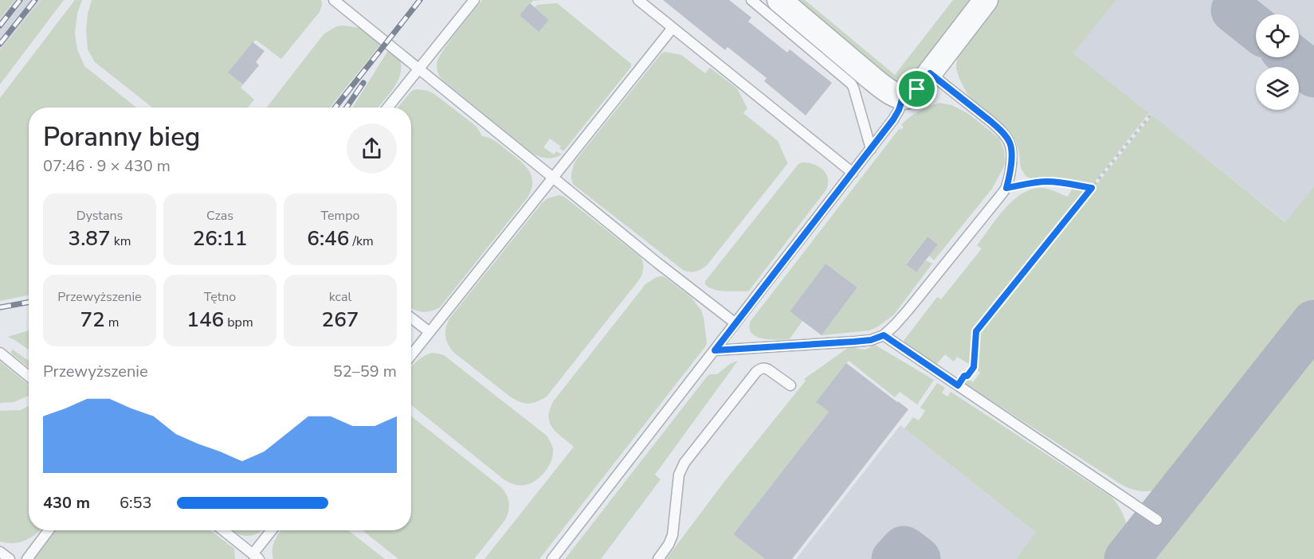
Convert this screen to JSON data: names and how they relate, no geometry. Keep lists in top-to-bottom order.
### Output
{
  "page": {
    "heading": ["Poranny bieg", "07:46 · 9 × 430 m"],
    "stats": [
      ["Dystans", "3.87 km"],
      ["Czas", "26:11"],
      ["Tempo", "6:46 /km"],
      ["Przewyższenie", "72 m"],
      ["Tętno", "146 bpm"],
      ["kcal", "267"]
    ],
    "chart": ["Przewyższenie", "52–59 m"],
    "list": [
      {
        "name": "430 m",
        "note": "6:53"
      }
    ]
  }
}
